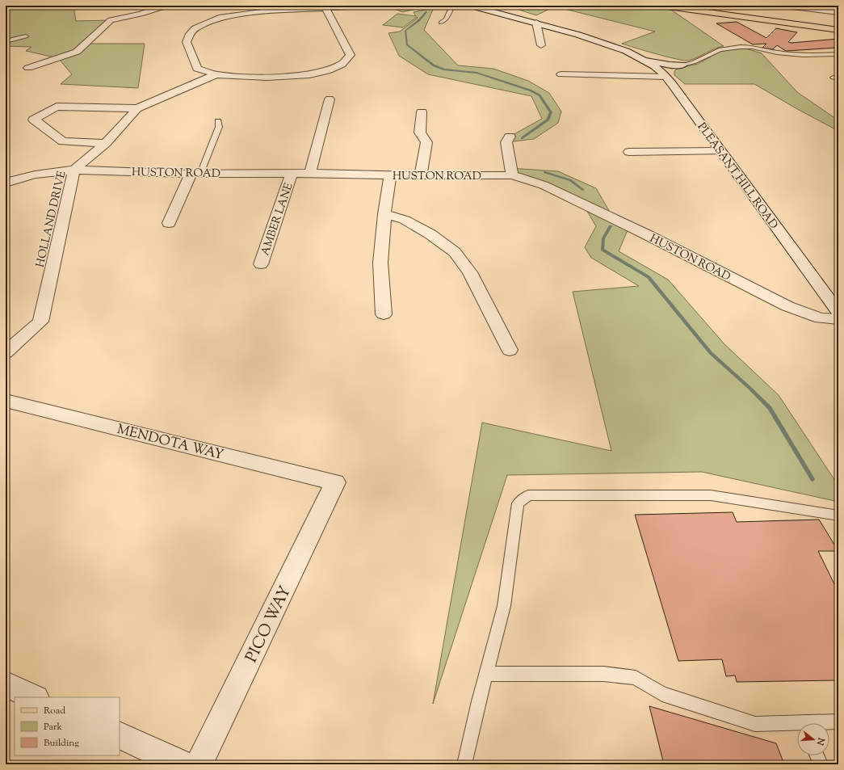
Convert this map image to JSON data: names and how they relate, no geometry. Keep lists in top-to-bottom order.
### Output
{
  "streets": {
    "street": [
      "HUSTON ROAD",
      "PLEASANT HILL ROAD",
      "HOLLAND DRIVE",
      "AMBER LANE",
      "MENDOTA WAY",
      "PICO WAY"
    ]
  },
  "crossings": [
    ["HUSTON ROAD", "HOLLAND DRIVE"],
    ["HUSTON ROAD", "AMBER LANE"],
    ["MENDOTA WAY", "PICO WAY"]
  ],
  "legend": ["Road", "Park", "Building"],
  "north": "right"
}
